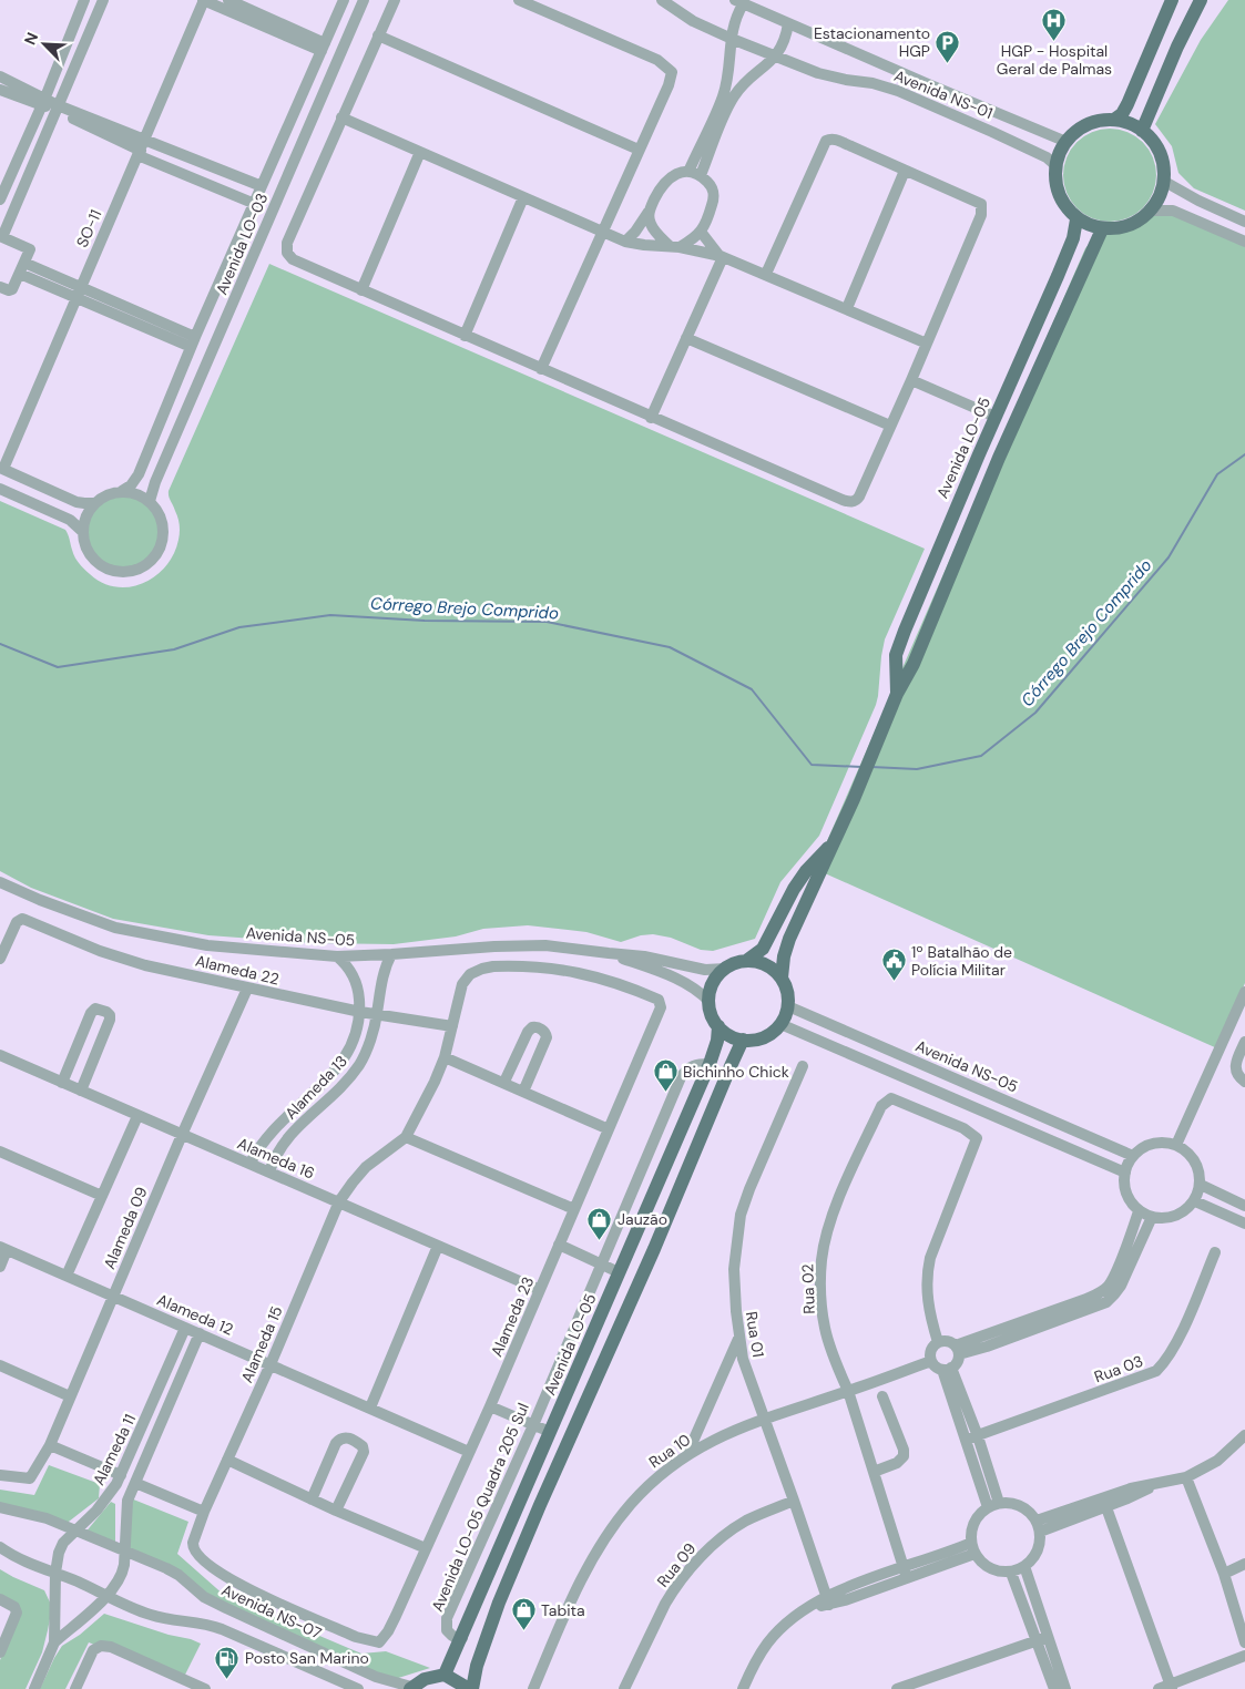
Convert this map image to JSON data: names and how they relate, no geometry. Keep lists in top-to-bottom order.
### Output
{
  "streets": {
    "main road": ["Avenida LO-05"],
    "street": [
      "Avenida NS-01",
      "SO-11",
      "Avenida LO-03",
      "Avenida NS-05",
      "Alameda 22",
      "Alameda 13",
      "Alameda 16",
      "Alameda 09",
      "Rua 02",
      "Alameda 12",
      "Alameda 23",
      "Rua 01",
      "Alameda 15",
      "Rua 03",
      "Alameda 11",
      "Rua 10",
      "Avenida LO-05 Quadra 205 Sul",
      "Rua 09",
      "Avenida NS-07"
    ]
  },
  "crossings": [
    ["Avenida NS-01", "Avenida LO-05"],
    ["Avenida LO-05", "Avenida NS-05"],
    ["Avenida LO-05", "Avenida LO-05 Quadra 205 Sul"],
    ["Avenida NS-05", "Alameda 13"],
    ["Alameda 22", "Alameda 13"],
    ["Alameda 22", "Alameda 09"],
    ["Alameda 22", "Alameda 15"],
    ["Alameda 13", "Alameda 16"],
    ["Alameda 16", "Alameda 09"],
    ["Alameda 16", "Alameda 23"],
    ["Alameda 16", "Alameda 15"],
    ["Alameda 09", "Alameda 12"],
    ["Rua 02", "Rua 10"],
    ["Alameda 12", "Alameda 23"],
    ["Alameda 12", "Alameda 15"],
    ["Alameda 12", "Alameda 11"],
    ["Alameda 23", "Alameda 15"],
    ["Rua 01", "Rua 10"],
    ["Rua 01", "Rua 09"],
    ["Alameda 11", "Avenida NS-07"]
  ],
  "water": ["Córrego Brejo Comprido"],
  "places": {
    "hospital": ["HGP - Hospital Geral de Palmas"],
    "parking": ["Estacionamento HGP"],
    "public building": ["1º Batalhão de Polícia Militar"],
    "shop": ["Bichinho Chick", "Jauzão", "Tabita"],
    "fuel station": ["Posto San Marino"]
  },
  "north": "top left"
}
